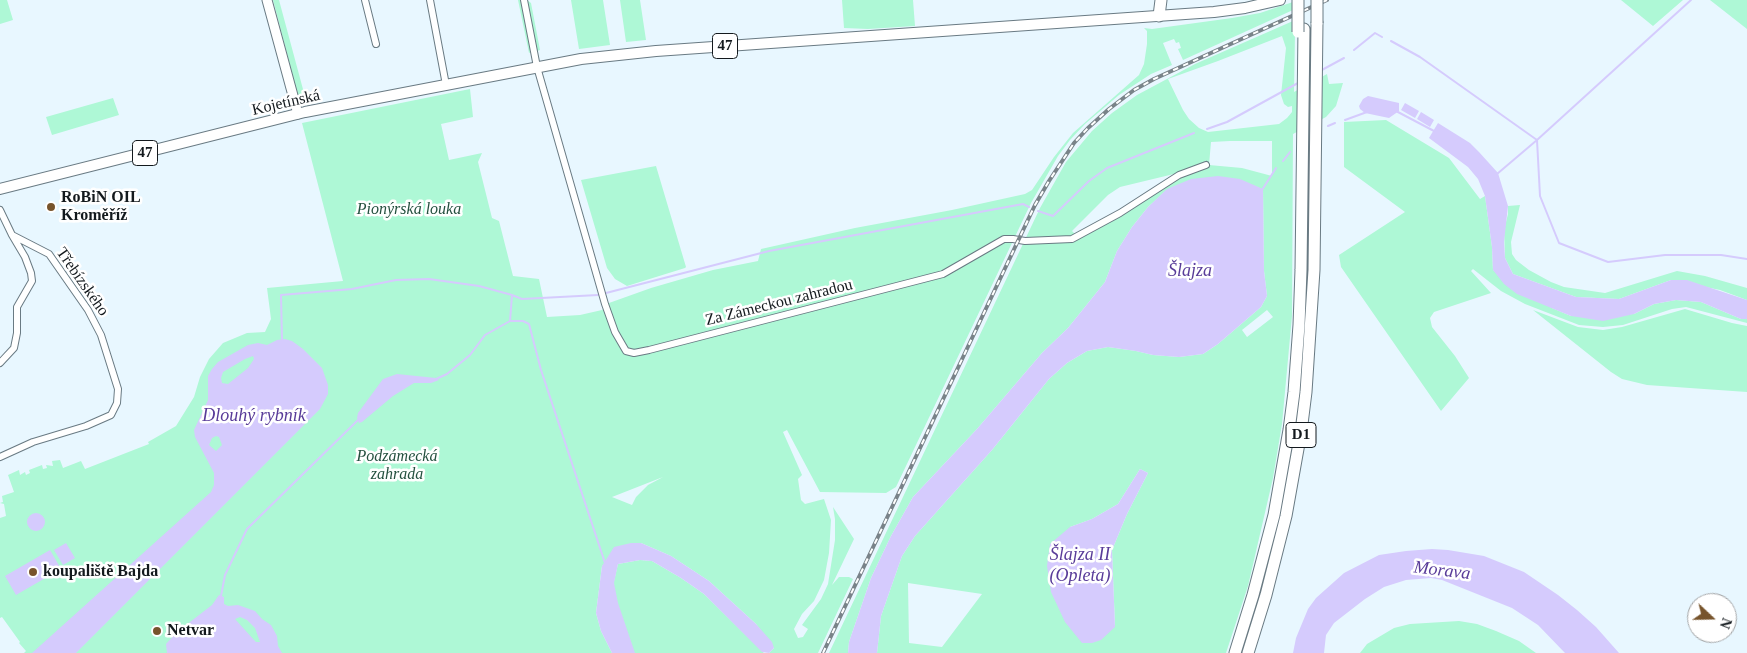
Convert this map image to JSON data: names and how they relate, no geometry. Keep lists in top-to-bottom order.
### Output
{
  "streets": {
    "highway": ["D1"],
    "main road": ["47", "Kojetínská"],
    "street": ["Třebízského", "Za Zámeckou zahradou"]
  },
  "crossings": [
    ["47", "Kojetínská"],
    ["Kojetínská", "Za Zámeckou zahradou"]
  ],
  "water": [
    "Šlajza",
    "Dlouhý rybník",
    "Šlajza II (Opleta)",
    "Morava"
  ],
  "parks": ["Pionýrská louka", "Podzámecká zahrada"],
  "places": ["RoBiN OIL Kroměříž", "koupaliště Bajda", "Netvar"],
  "north": "right"
}
